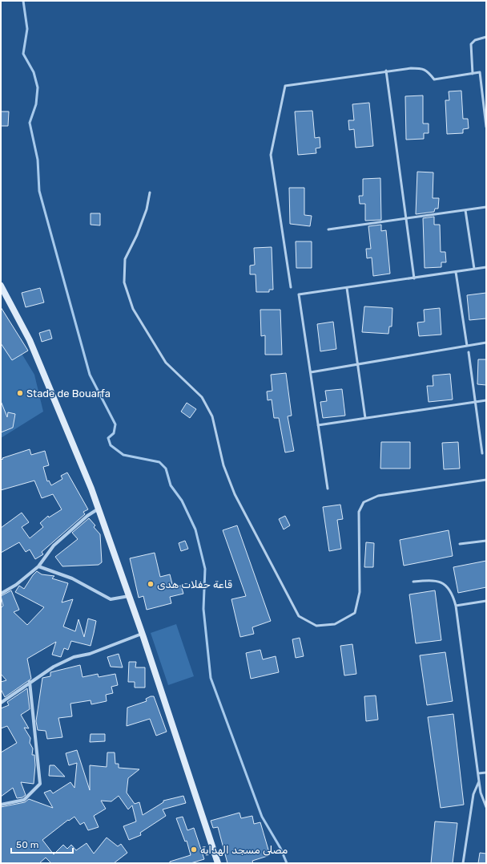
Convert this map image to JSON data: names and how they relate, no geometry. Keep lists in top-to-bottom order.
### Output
{
  "places": ["Stade de Bouarfa", "قاعة حفلات هدى", "مصلى مسجد الهداية"],
  "scale_bar": "50 m"
}
